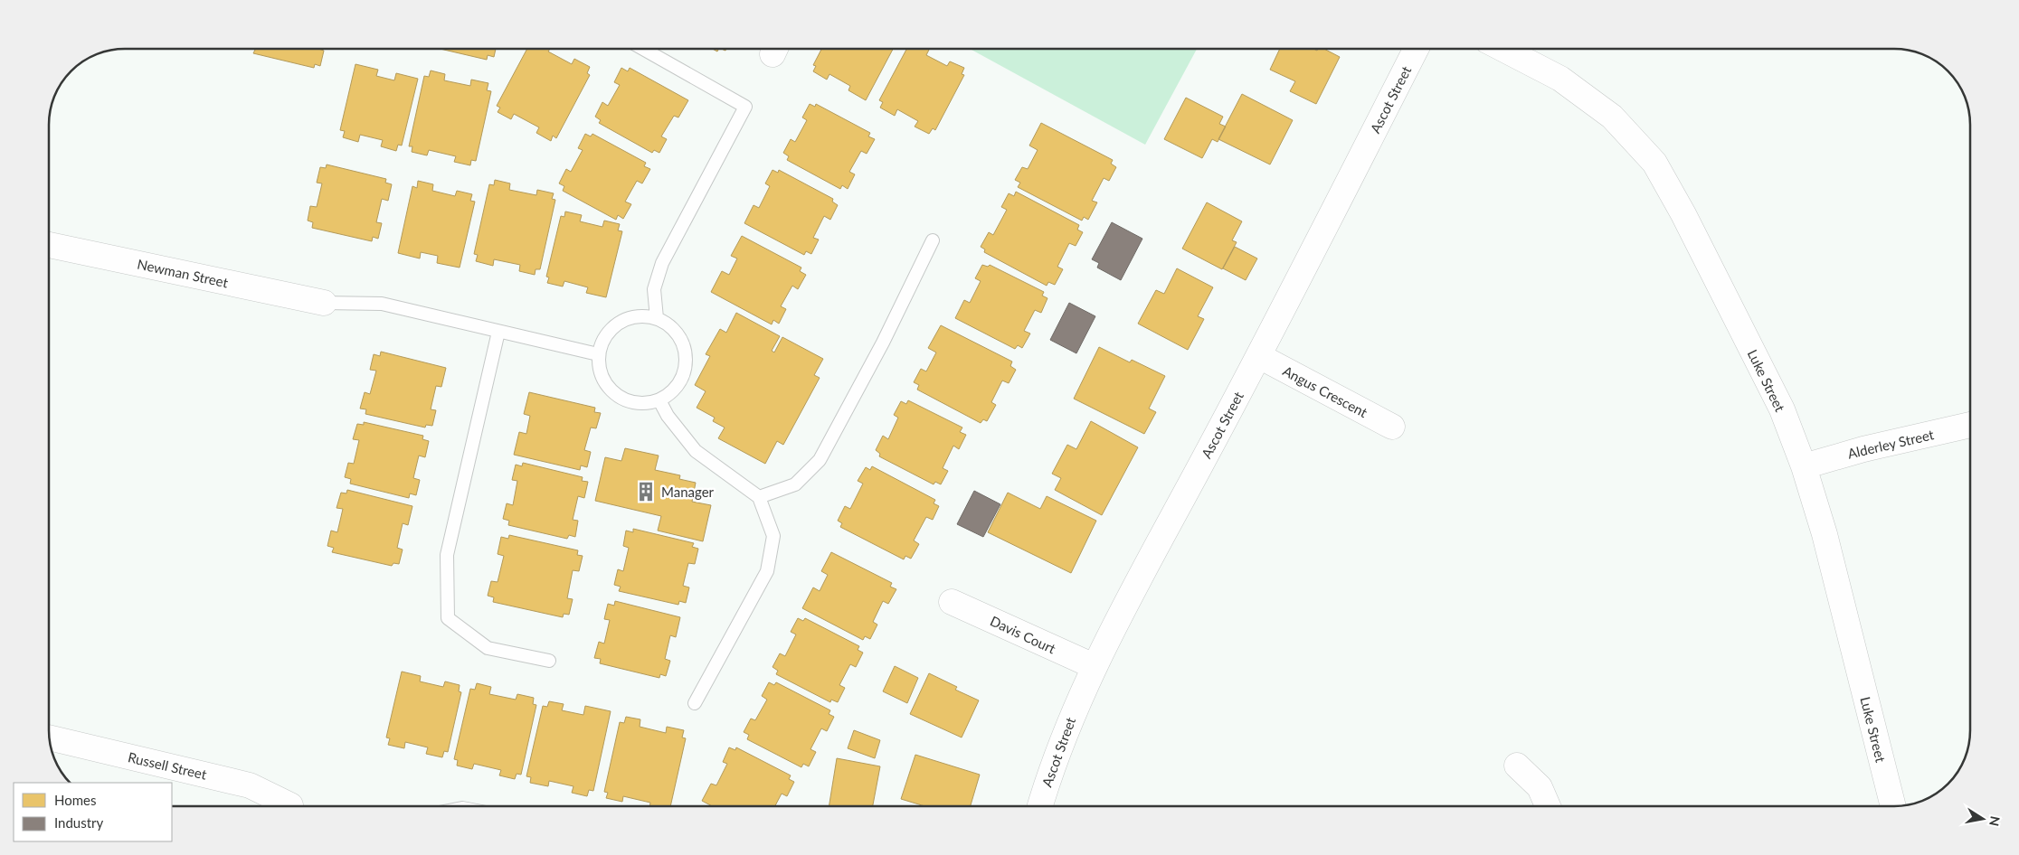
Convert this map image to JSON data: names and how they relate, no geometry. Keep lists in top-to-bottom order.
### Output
{
  "streets": {
    "street": [
      "Ascot Street",
      "Newman Street",
      "Luke Street",
      "Angus Crescent",
      "Alderley Street",
      "Davis Court",
      "Russell Street"
    ]
  },
  "crossings": [
    ["Ascot Street", "Angus Crescent"],
    ["Ascot Street", "Davis Court"],
    ["Luke Street", "Alderley Street"]
  ],
  "places": {
    "building": ["Manager"]
  },
  "legend": ["Homes", "Industry"],
  "north": "right"
}
